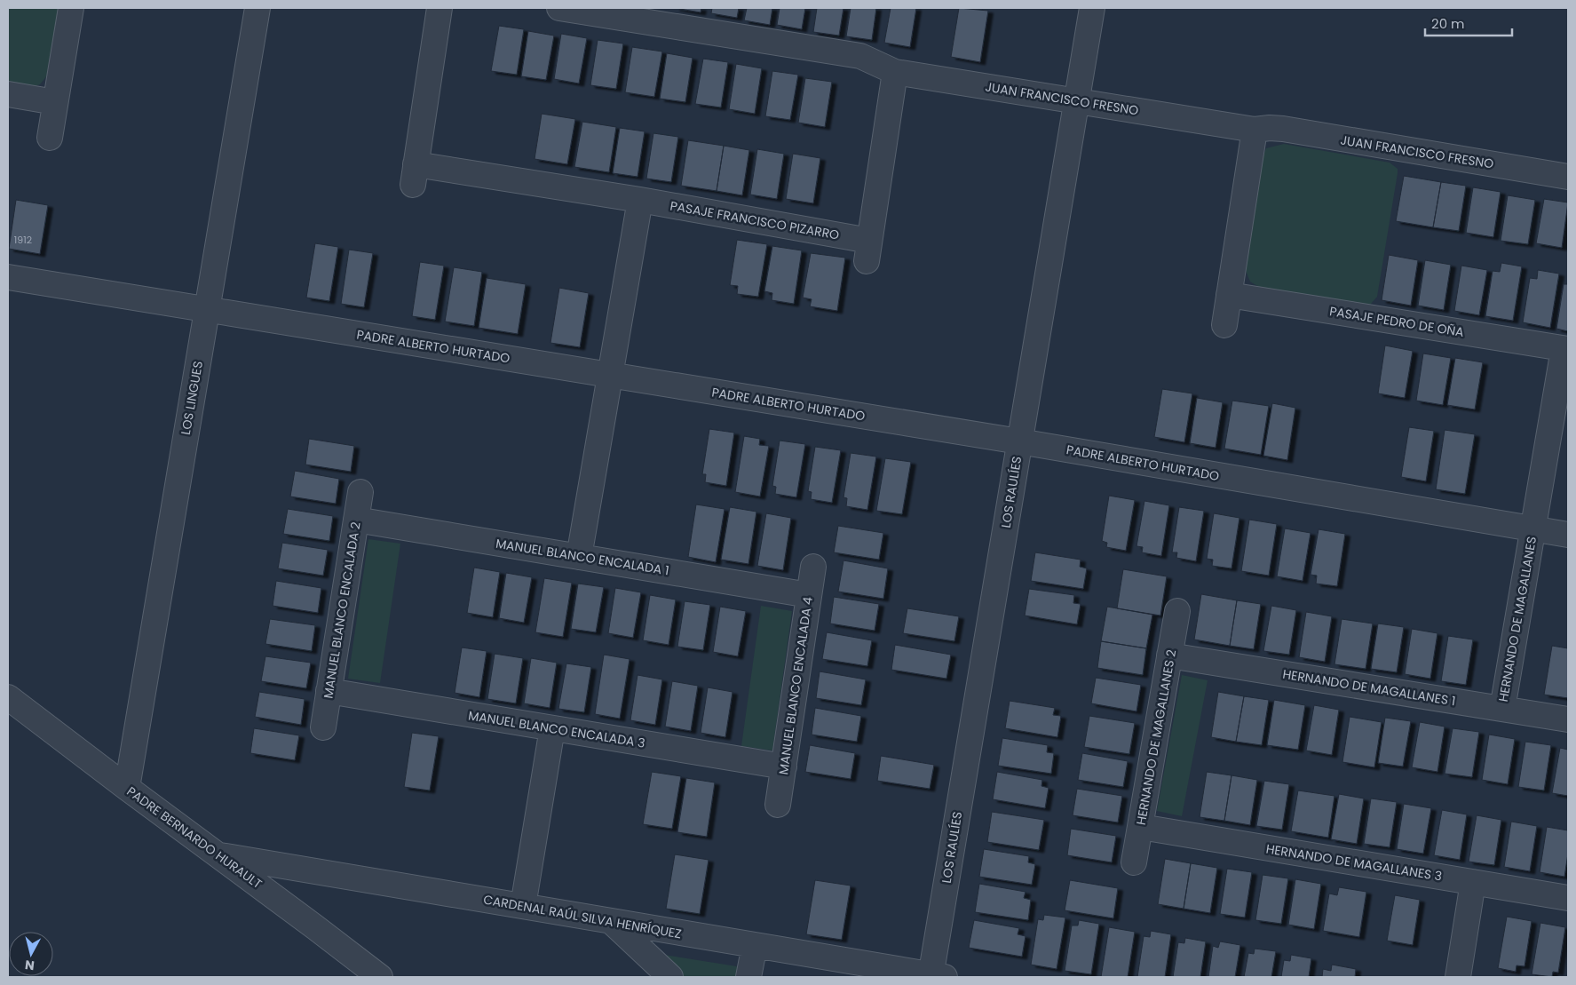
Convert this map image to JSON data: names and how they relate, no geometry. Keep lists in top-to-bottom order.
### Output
{
  "streets": {
    "street": [
      "JUAN FRANCISCO FRESNO",
      "PASAJE FRANCISCO PIZARRO",
      "PASAJE PEDRO DE OÑA",
      "PADRE ALBERTO HURTADO",
      "LOS LINGUES",
      "LOS RAULÍES",
      "MANUEL BLANCO ENCALADA 1",
      "MANUEL BLANCO ENCALADA 2",
      "HERNANDO DE MAGALLANES",
      "MANUEL BLANCO ENCALADA 4",
      "HERNANDO DE MAGALLANES 1",
      "MANUEL BLANCO ENCALADA 3",
      "HERNANDO DE MAGALLANES 2",
      "PADRE BERNARDO HURAULT",
      "HERNANDO DE MAGALLANES 3",
      "CARDENAL RAÚL SILVA HENRÍQUEZ"
    ]
  },
  "crossings": [
    ["JUAN FRANCISCO FRESNO", "PASAJE FRANCISCO PIZARRO"],
    ["JUAN FRANCISCO FRESNO", "LOS RAULÍES"],
    ["PASAJE PEDRO DE OÑA", "PADRE ALBERTO HURTADO"],
    ["PASAJE PEDRO DE OÑA", "HERNANDO DE MAGALLANES"],
    ["PADRE ALBERTO HURTADO", "LOS LINGUES"],
    ["PADRE ALBERTO HURTADO", "LOS RAULÍES"],
    ["PADRE ALBERTO HURTADO", "HERNANDO DE MAGALLANES"],
    ["LOS LINGUES", "PADRE BERNARDO HURAULT"],
    ["LOS RAULÍES", "CARDENAL RAÚL SILVA HENRÍQUEZ"],
    ["MANUEL BLANCO ENCALADA 1", "MANUEL BLANCO ENCALADA 2"],
    ["MANUEL BLANCO ENCALADA 1", "MANUEL BLANCO ENCALADA 4"],
    ["MANUEL BLANCO ENCALADA 2", "MANUEL BLANCO ENCALADA 3"],
    ["HERNANDO DE MAGALLANES", "HERNANDO DE MAGALLANES 1"],
    ["MANUEL BLANCO ENCALADA 4", "MANUEL BLANCO ENCALADA 3"],
    ["HERNANDO DE MAGALLANES 1", "HERNANDO DE MAGALLANES 2"],
    ["HERNANDO DE MAGALLANES 2", "HERNANDO DE MAGALLANES 3"],
    ["PADRE BERNARDO HURAULT", "CARDENAL RAÚL SILVA HENRÍQUEZ"]
  ],
  "house_numbers": ["1912"],
  "scale_bar": "20 m",
  "north": "bottom"
}
